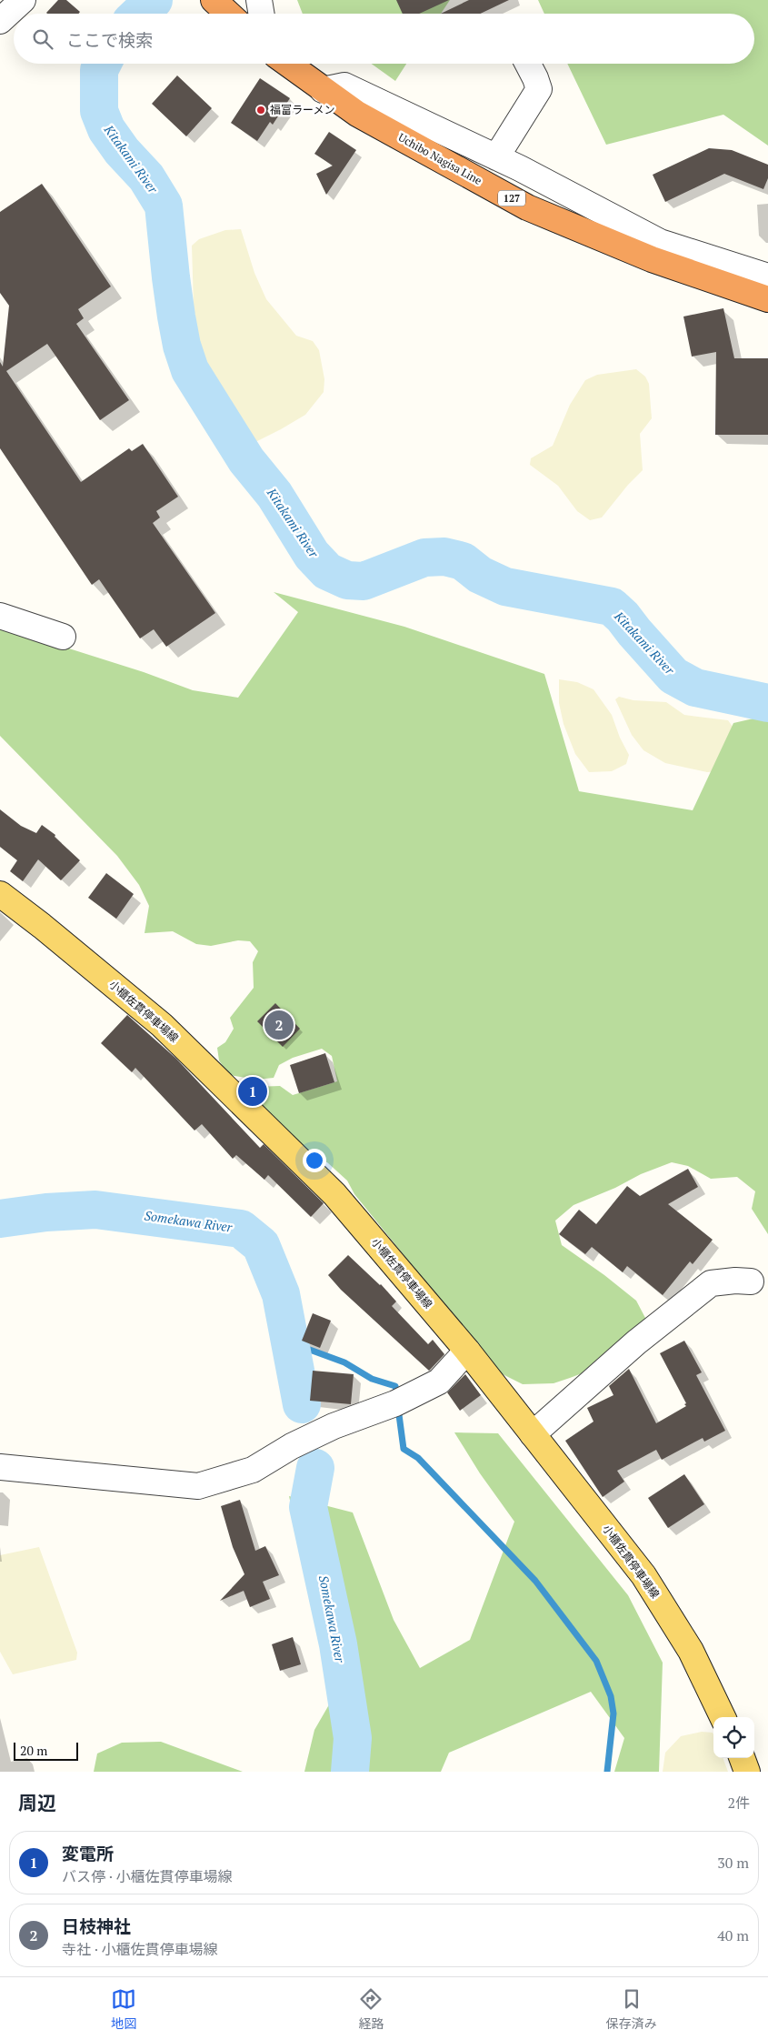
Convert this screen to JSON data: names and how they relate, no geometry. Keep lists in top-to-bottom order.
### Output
{
  "streets": {
    "highway": ["Uchibo Nagisa Line", "127"],
    "main road": ["小櫃佐貫停車場線"]
  },
  "water": ["Kitakami River", "Somekawa River"],
  "places": ["福富ラーメン"],
  "scale_bar": "20 m",
  "page": {
    "search": "ここで検索",
    "pins": ["2", "1"],
    "scale": "20 m",
    "heading": ["周辺", "2件"],
    "list": [
      {
        "mark": "1",
        "name": "変電所",
        "note": "バス停 · 小櫃佐貫停車場線",
        "value": "30 m"
      },
      {
        "mark": "2",
        "name": "日枝神社",
        "note": "寺社 · 小櫃佐貫停車場線",
        "value": "40 m"
      }
    ],
    "nav": ["地図", "経路", "保存済み"]
  }
}
